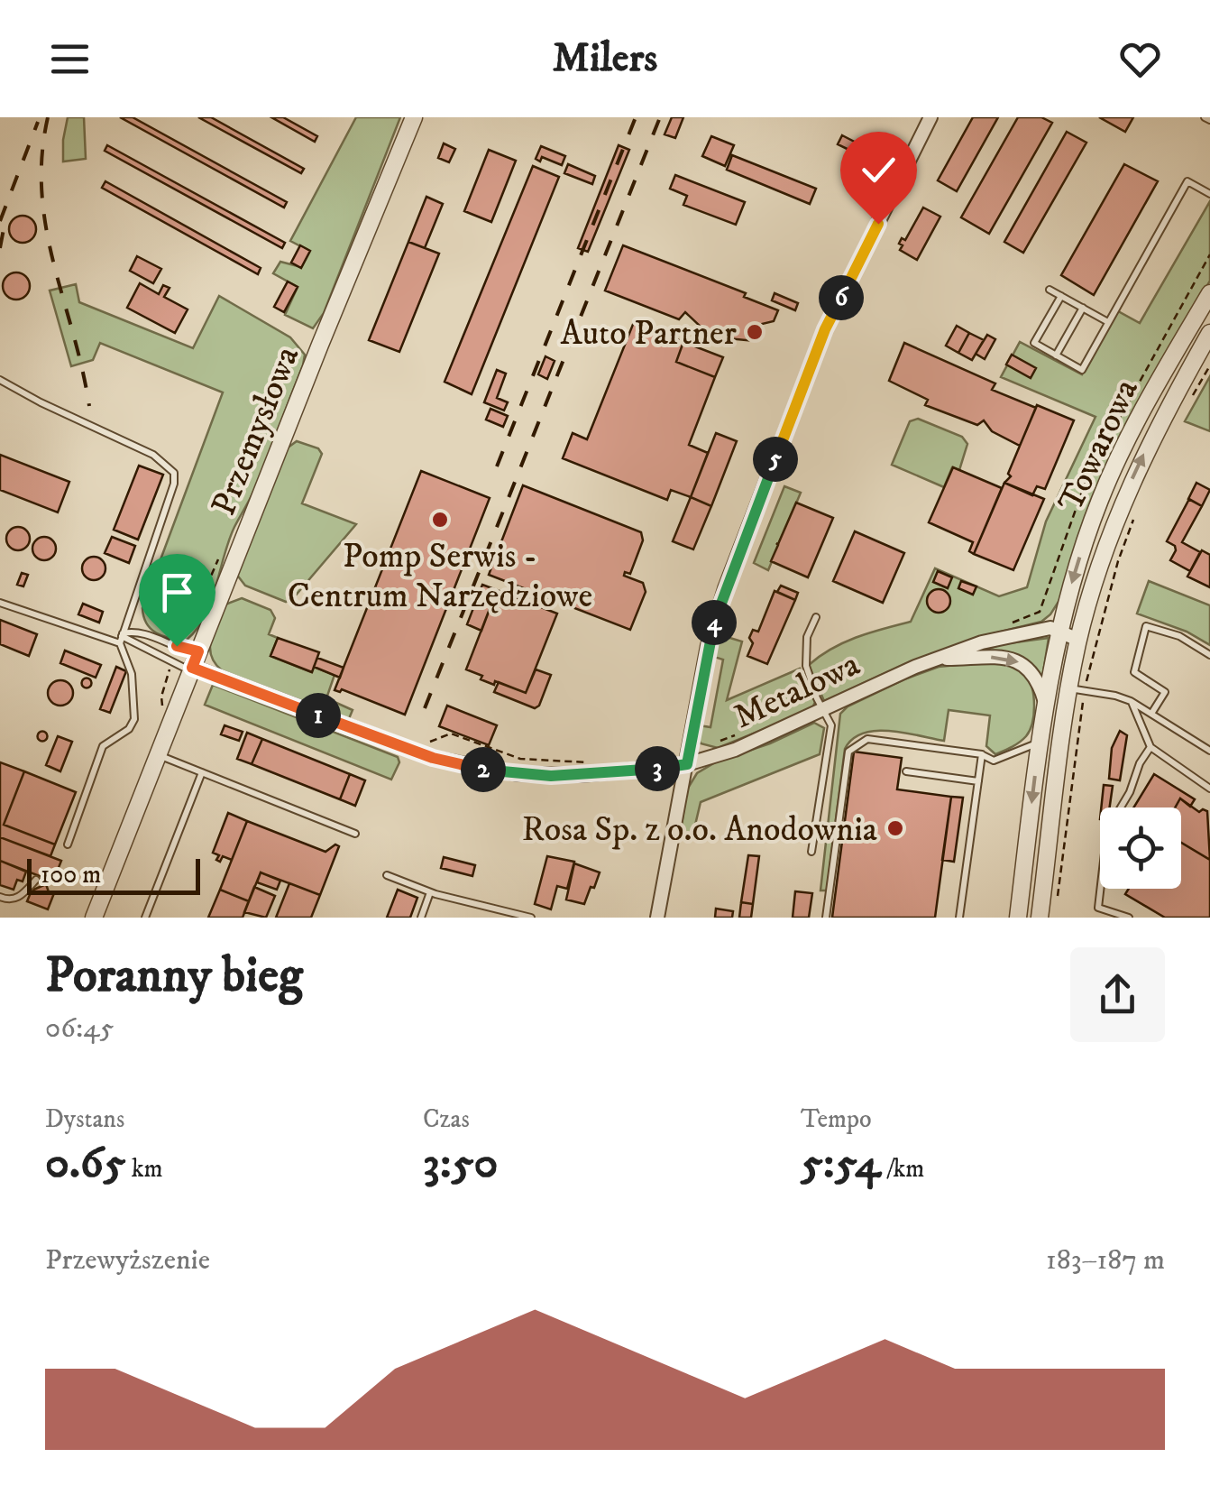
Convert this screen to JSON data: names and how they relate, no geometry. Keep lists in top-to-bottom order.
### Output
{
  "streets": {
    "street": ["Przemysłowa", "Towarowa", "Metalowa"]
  },
  "crossings": [
    ["Przemysłowa", "Metalowa"],
    ["Towarowa", "Metalowa"]
  ],
  "places": ["Auto Partner", "Pomp Serwis - Centrum Narzędziowe", "Rosa Sp. z o.o. Anodownia"],
  "scale_bar": "100 m",
  "page": {
    "header": "Milers",
    "pins": [
      "6",
      "5",
      "4",
      "1",
      "3",
      "2"
    ],
    "scale": "100 m",
    "heading": ["Poranny bieg", "06:45"],
    "stats": [
      ["Dystans", "0.65 km"],
      ["Czas", "3:50"],
      ["Tempo", "5:54 /km"]
    ],
    "chart": ["Przewyższenie", "183–187 m"]
  }
}
